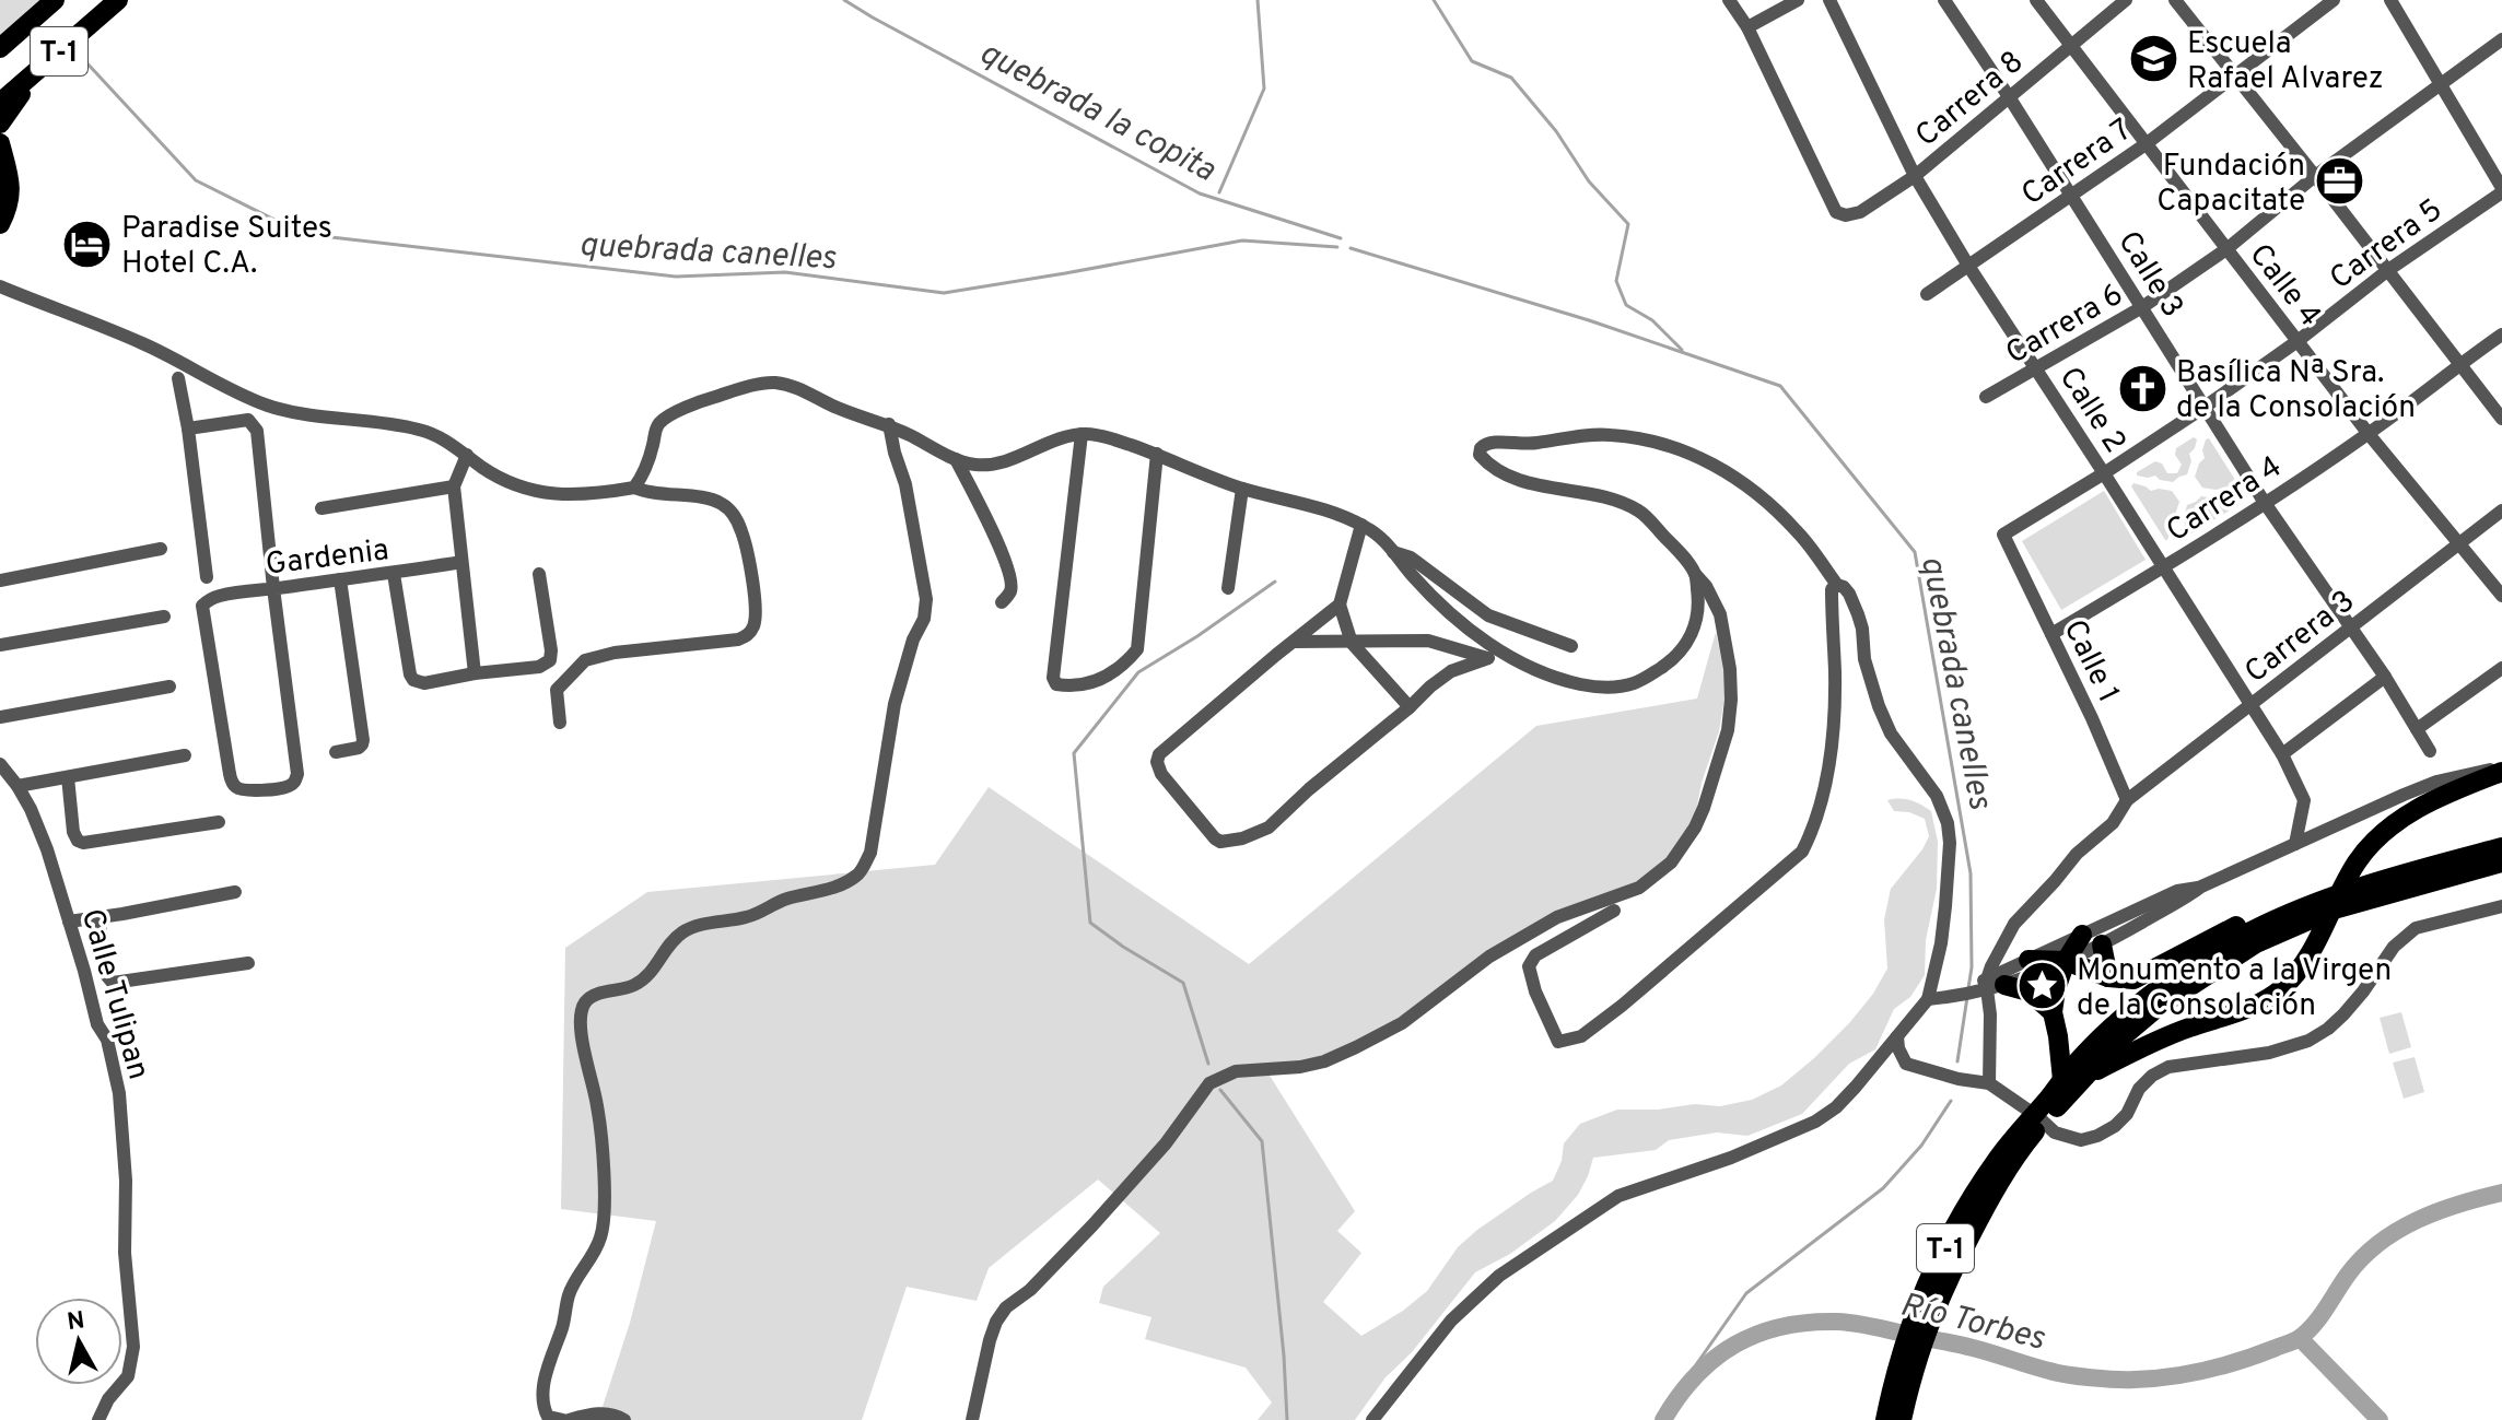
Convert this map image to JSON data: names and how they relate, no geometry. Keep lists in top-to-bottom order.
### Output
{
  "streets": {
    "highway": ["T-1"],
    "street": [
      "Carrera 8",
      "Carrera 7",
      "Carrera 5",
      "Calle 3",
      "Calle 4",
      "Carrera 6",
      "Calle 2",
      "Carrera 4",
      "Gardenia",
      "Carrera 3",
      "Calle 1",
      "Calle Tulipan"
    ]
  },
  "crossings": [
    ["Carrera 8", "Calle 3"],
    ["Carrera 8", "Calle 4"],
    ["Carrera 8", "Calle 2"],
    ["Carrera 7", "Calle 3"],
    ["Carrera 7", "Calle 4"],
    ["Carrera 7", "Calle 2"],
    ["Carrera 5", "Calle 3"],
    ["Carrera 5", "Calle 4"],
    ["Carrera 5", "Calle 2"],
    ["Carrera 5", "Calle 1"],
    ["Calle 3", "Carrera 6"],
    ["Calle 3", "Carrera 4"],
    ["Calle 3", "Carrera 3"],
    ["Calle 4", "Carrera 6"],
    ["Calle 4", "Carrera 4"],
    ["Calle 4", "Carrera 3"],
    ["Carrera 6", "Calle 2"],
    ["Calle 2", "Carrera 4"],
    ["Calle 2", "Carrera 3"],
    ["Carrera 4", "Calle 1"],
    ["Carrera 3", "Calle 1"]
  ],
  "water": ["quebrada la copita", "quebrada canelles", "Río Torbes"],
  "places": {
    "school or university": ["Escuela Rafael Alvarez"],
    "office": ["Fundación Capacitate"],
    "hotel": ["Paradise Suites Hotel C.A."],
    "church": ["Basílica Nª Sra. de la Consolación"],
    "place": ["Monumento a la Virgen de la Consolación"]
  },
  "north": "top"
}
